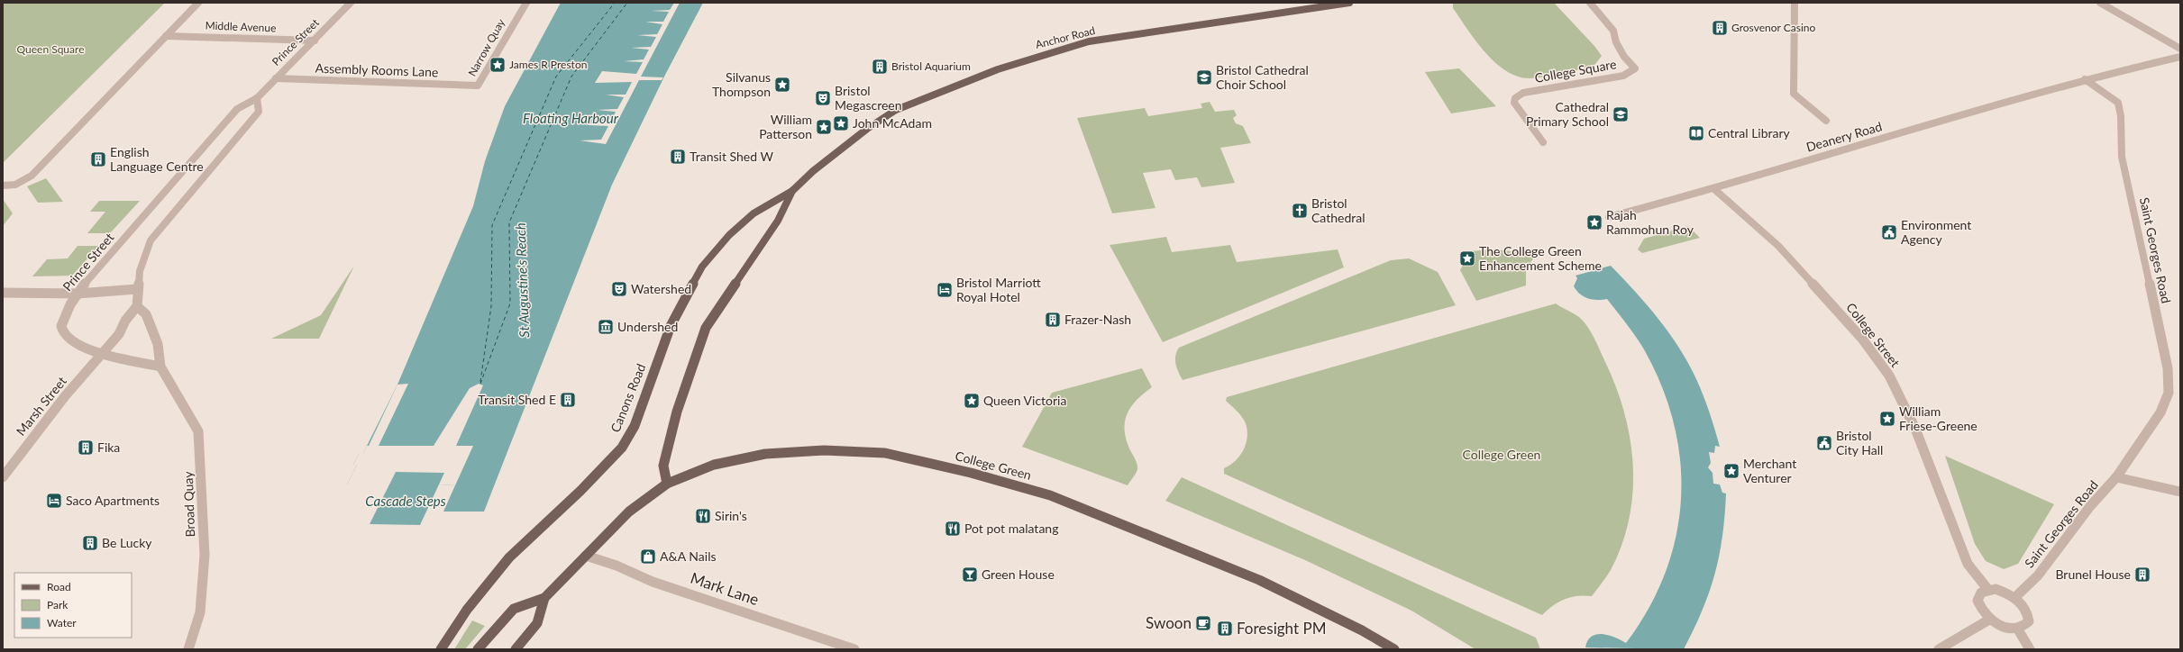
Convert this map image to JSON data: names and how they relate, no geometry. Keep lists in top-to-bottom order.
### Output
{
  "streets": {
    "main road": ["Anchor Road", "Canons Road", "College Green"],
    "street": [
      "Middle Avenue",
      "Prince Street",
      "Narrow Quay",
      "Assembly Rooms Lane",
      "College Square",
      "Deanery Road",
      "Saint Georges Road",
      "College Street",
      "Marsh Street",
      "Broad Quay",
      "Mark Lane"
    ]
  },
  "crossings": [
    ["Middle Avenue", "Prince Street"],
    ["Anchor Road", "Canons Road"],
    ["Prince Street", "Assembly Rooms Lane"],
    ["Prince Street", "Marsh Street"],
    ["Narrow Quay", "Assembly Rooms Lane"],
    ["Deanery Road", "Saint Georges Road"],
    ["Deanery Road", "College Street"],
    ["Saint Georges Road", "College Street"],
    ["College Green", "Mark Lane"]
  ],
  "water": ["Floating Harbour", "St Augustine's Reach", "Cascade Steps"],
  "parks": ["Queen Square", "College Green"],
  "places": {
    "building": [
      "Grosvenor Casino",
      "Bristol Aquarium",
      "Transit Shed W",
      "English Language Centre",
      "Frazer-Nash",
      "Transit Shed E",
      "Fika",
      "Be Lucky",
      "Brunel House",
      "Foresight PM"
    ],
    "place": [
      "James R Preston",
      "Silvanus Thompson",
      "John McAdam",
      "William Patterson",
      "Rajah Rammohun Roy",
      "The College Green Enhancement Scheme",
      "Queen Victoria",
      "William Friese-Greene",
      "Merchant Venturer"
    ],
    "school or university": ["Bristol Cathedral Choir School", "Cathedral Primary School"],
    "theatre": ["Bristol Megascreen", "Watershed"],
    "library": ["Central Library"],
    "church": ["Bristol Cathedral"],
    "public building": ["Environment Agency", "Bristol City Hall"],
    "hotel": ["Bristol Marriott Royal Hotel", "Saco Apartments"],
    "museum": ["Undershed"],
    "restaurant": ["Sirin's", "Pot pot malatang"],
    "shop": ["A&A Nails"],
    "bar": ["Green House"],
    "cafe": ["Swoon"]
  },
  "legend": ["Road", "Park", "Water"]
}
